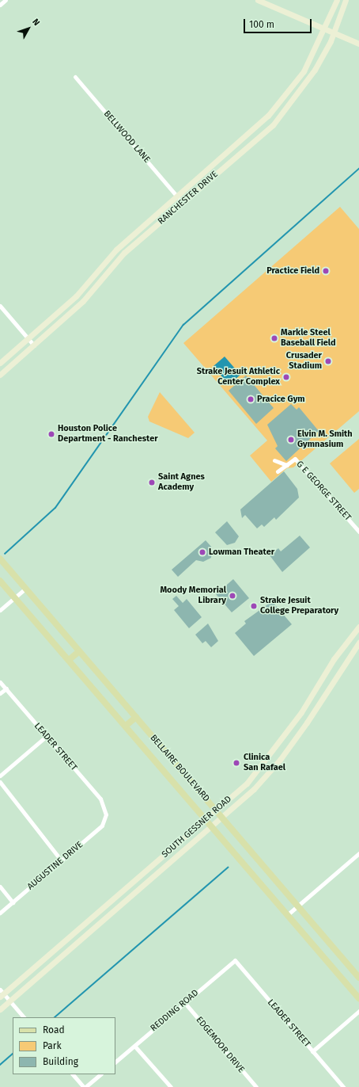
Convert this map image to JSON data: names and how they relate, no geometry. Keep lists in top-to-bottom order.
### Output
{
  "streets": {
    "main road": ["BELLAIRE BOULEVARD"],
    "street": [
      "BELLWOOD LANE",
      "RANCHESTER DRIVE",
      "G E GEORGE STREET",
      "LEADER STREET",
      "SOUTH GESSNER ROAD",
      "AUGUSTINE DRIVE",
      "REDDING ROAD",
      "EDGEMOOR DRIVE"
    ]
  },
  "crossings": [
    ["BELLWOOD LANE", "RANCHESTER DRIVE"],
    ["LEADER STREET", "AUGUSTINE DRIVE"],
    ["LEADER STREET", "REDDING ROAD"],
    ["BELLAIRE BOULEVARD", "SOUTH GESSNER ROAD"],
    ["REDDING ROAD", "EDGEMOOR DRIVE"]
  ],
  "places": [
    "Practice Field",
    "Markle Steel Baseball Field",
    "Crusader Stadium",
    "Strake Jesuit Athletic Center Complex",
    "Pracice Gym",
    "Houston Police Department - Ranchester",
    "Elvin M. Smith Gymnasium",
    "Saint Agnes Academy",
    "Lowman Theater",
    "Moody Memorial Library",
    "Strake Jesuit College Preparatory",
    "Clinica San Rafael"
  ],
  "legend": ["Road", "Park", "Building"],
  "scale_bar": "100 m",
  "north": "top right"
}
